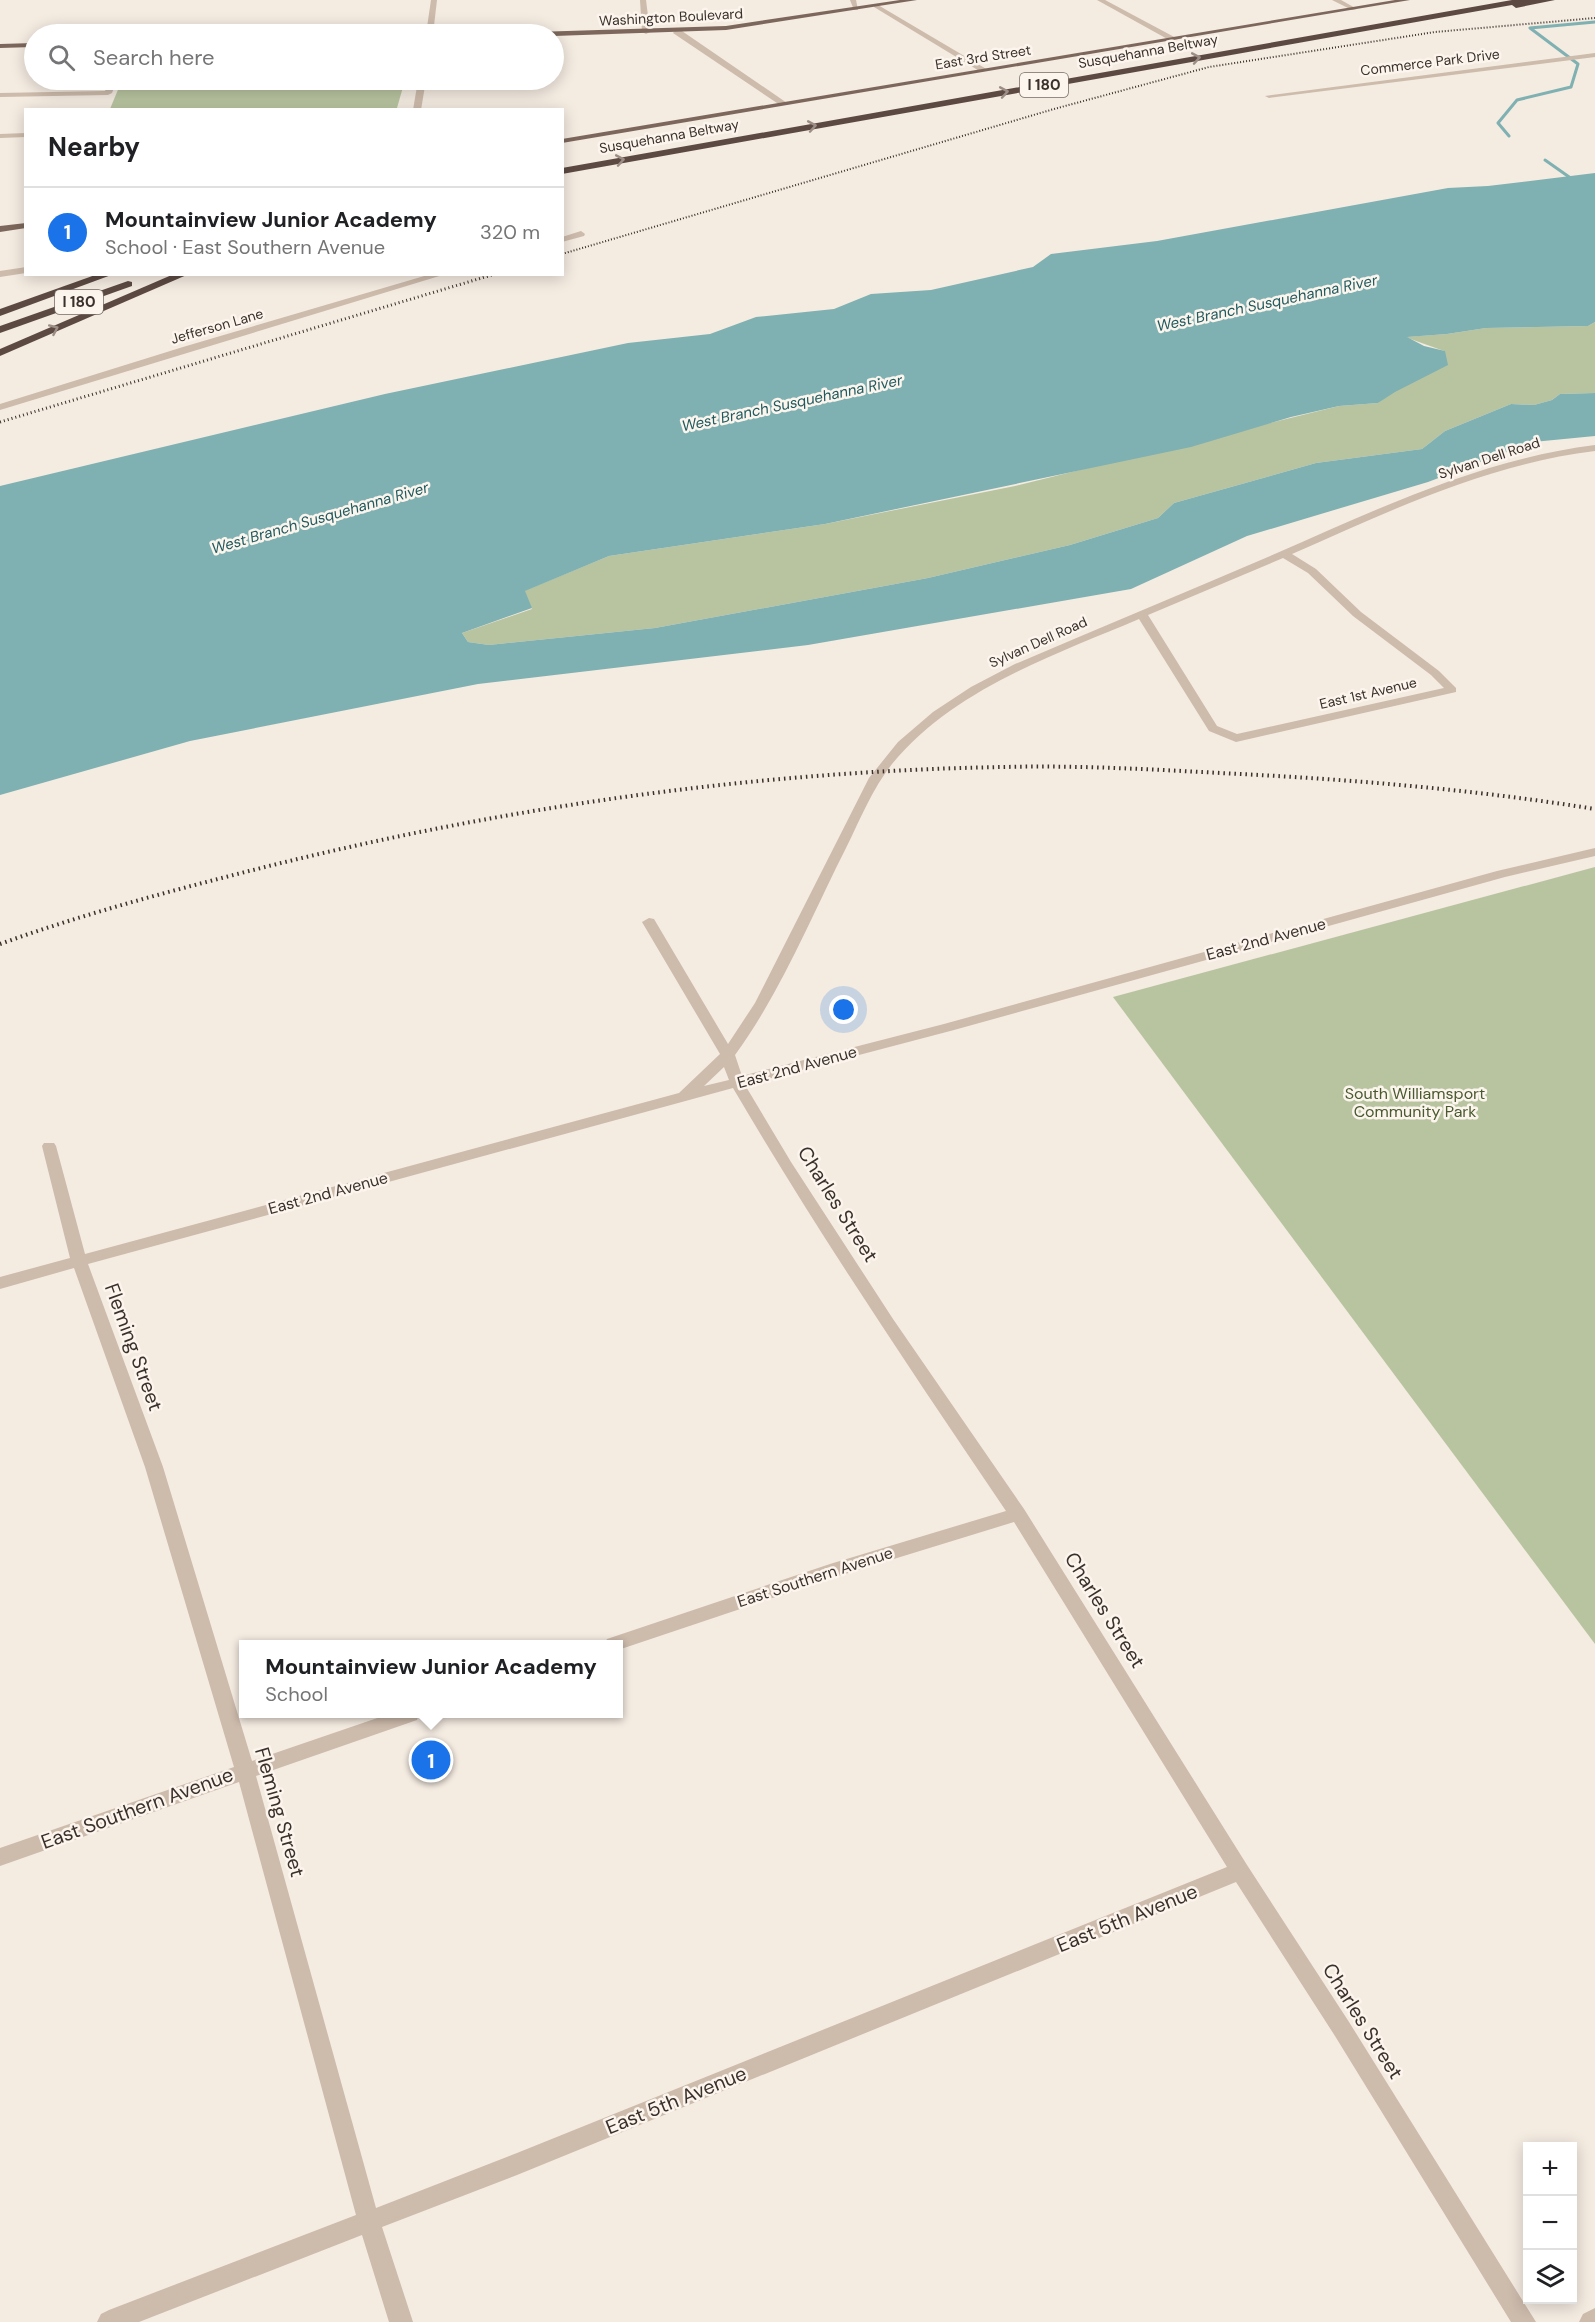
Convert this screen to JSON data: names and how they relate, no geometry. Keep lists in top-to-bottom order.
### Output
{
  "streets": {
    "highway": ["Susquehanna Beltway", "I 180"],
    "main road": ["Washington Boulevard", "East 3rd Street"],
    "street": [
      "Commerce Park Drive",
      "Jefferson Lane",
      "Sylvan Dell Road",
      "East 1st Avenue",
      "East 2nd Avenue",
      "Charles Street",
      "Fleming Street",
      "East Southern Avenue",
      "East 5th Avenue"
    ]
  },
  "crossings": [
    ["Sylvan Dell Road", "East 1st Avenue"],
    ["Sylvan Dell Road", "East 2nd Avenue"],
    ["Sylvan Dell Road", "Charles Street"],
    ["East 2nd Avenue", "Charles Street"],
    ["East 2nd Avenue", "Fleming Street"],
    ["Charles Street", "East Southern Avenue"],
    ["Charles Street", "East 5th Avenue"],
    ["Fleming Street", "East Southern Avenue"],
    ["Fleming Street", "East 5th Avenue"]
  ],
  "one_way": ["Susquehanna Beltway"],
  "water": ["West Branch Susquehanna River"],
  "parks": ["South Williamsport Community Park"],
  "page": {
    "search": "Search here",
    "heading": "Nearby",
    "list": [
      {
        "mark": "1",
        "name": "Mountainview Junior Academy",
        "note": "School · East Southern Avenue",
        "value": "320 m"
      }
    ],
    "popup": ["Mountainview Junior Academy", "School"],
    "pins": "1",
    "map_buttons": ["+", "−"]
  }
}
